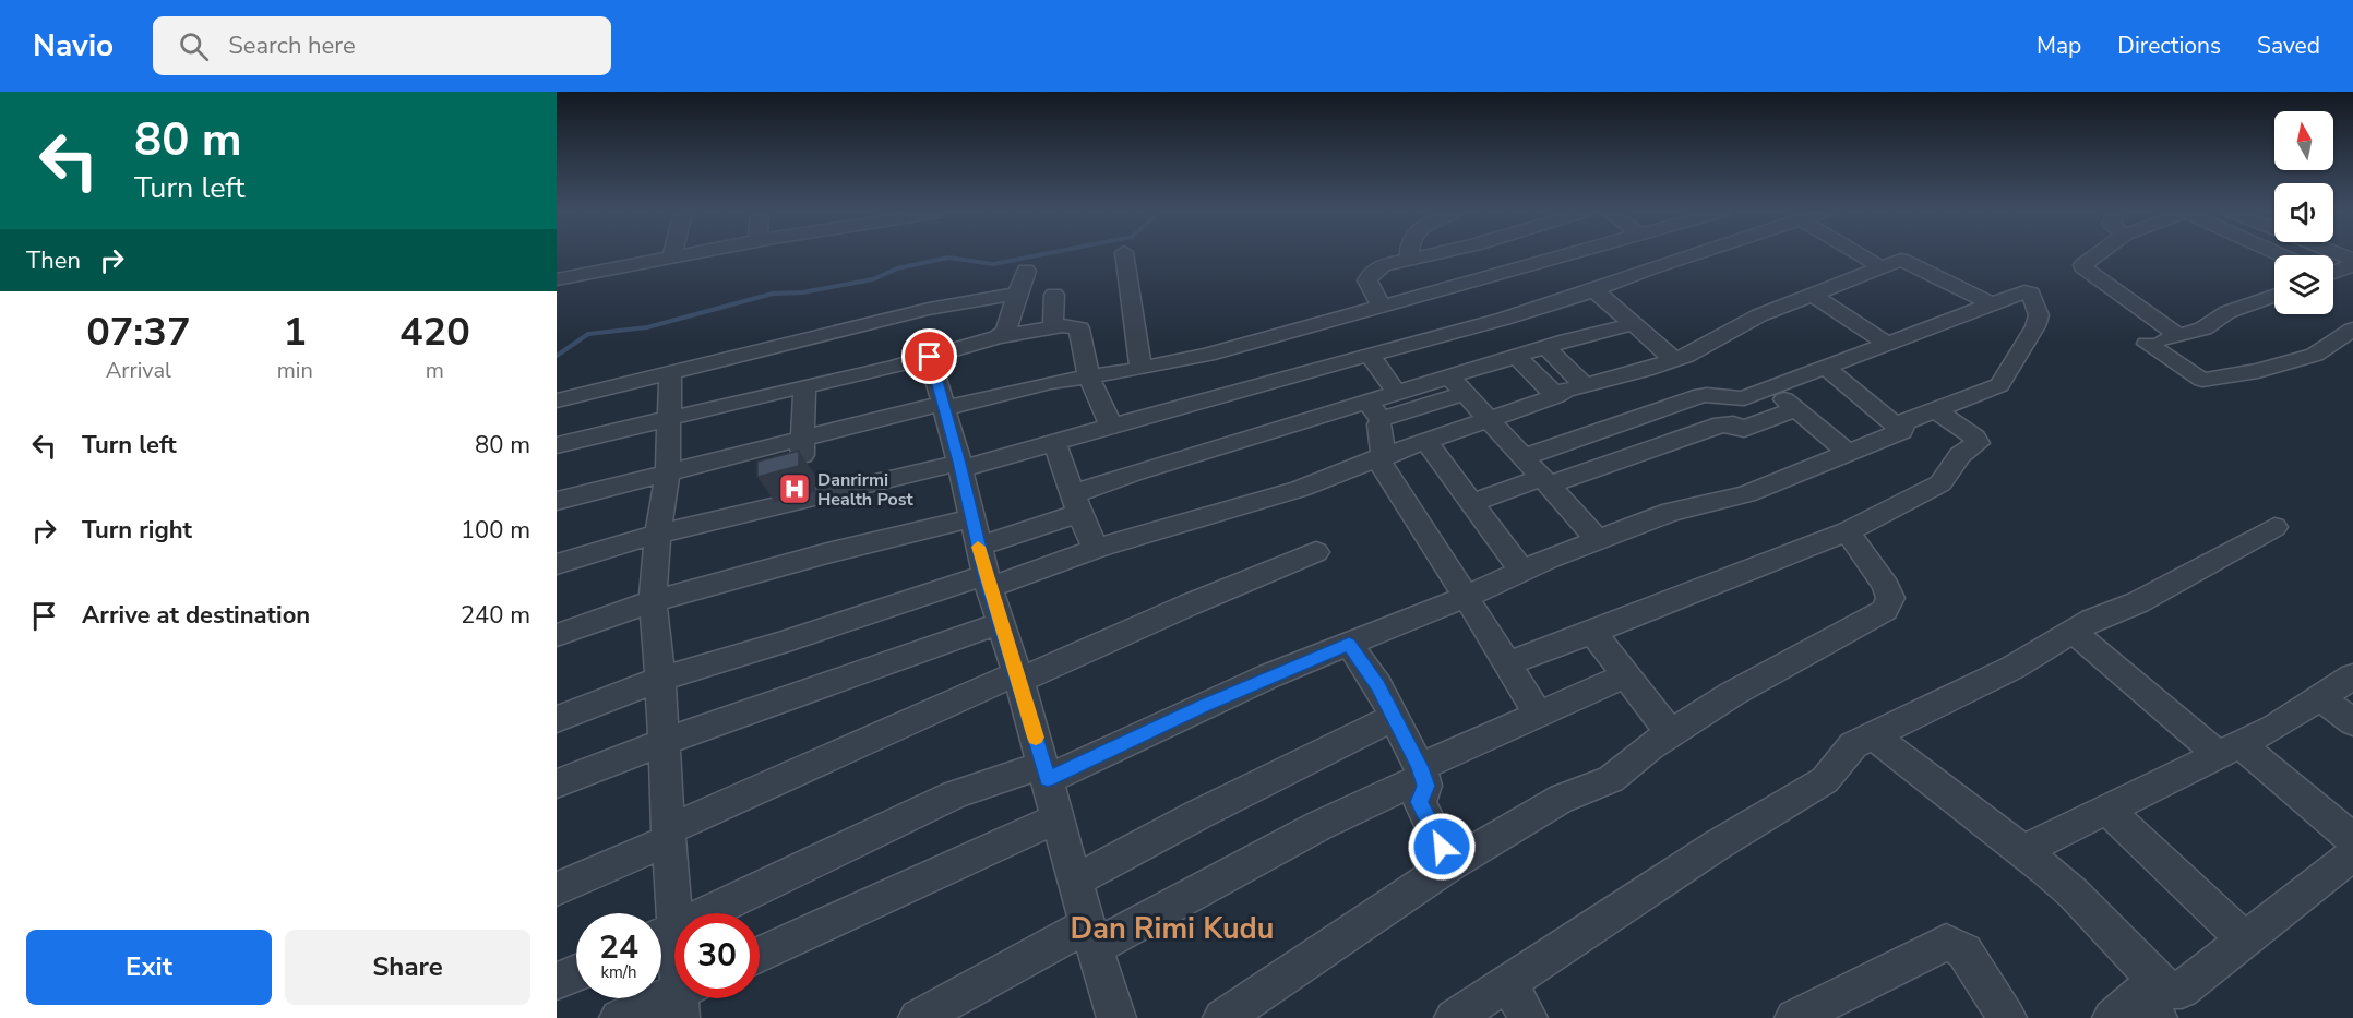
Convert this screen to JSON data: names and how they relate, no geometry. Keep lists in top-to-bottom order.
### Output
{
  "districts": ["Dan Rimi Kudu"],
  "places": {
    "hospital": ["Danrirmi Health Post"]
  },
  "north": "top",
  "page": {
    "header": "Navio",
    "search": "Search here",
    "nav": ["Map", "Directions", "Saved"],
    "turn": ["80 m", "Turn left"],
    "then": "Then",
    "eta": [
      "07:37",
      "Arrival",
      "1",
      "min",
      "420",
      "m"
    ],
    "list": [
      {
        "name": "Turn left",
        "value": "80 m"
      },
      {
        "name": "Turn right",
        "value": "100 m"
      },
      {
        "name": "Arrive at destination",
        "value": "240 m"
      }
    ],
    "speed": "24 km/h",
    "limit": "30",
    "buttons": ["Exit", "Share"]
  }
}
